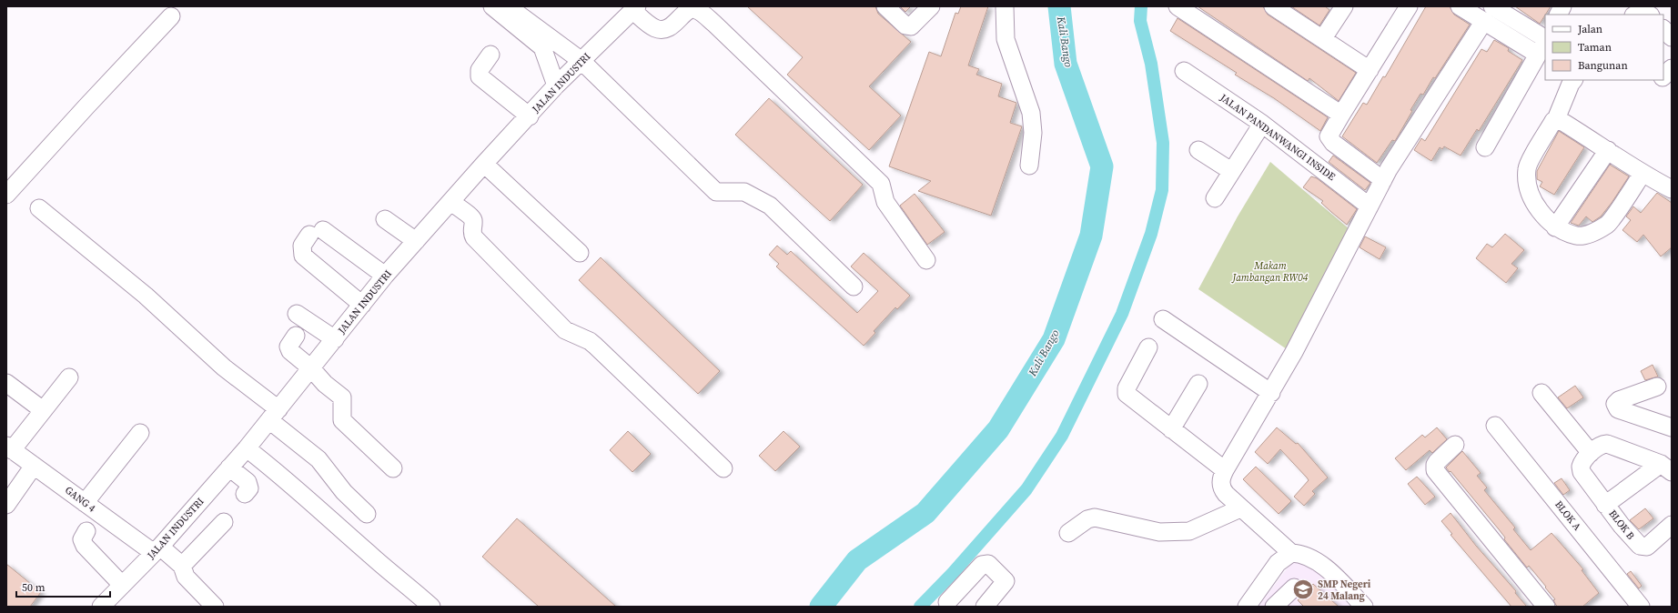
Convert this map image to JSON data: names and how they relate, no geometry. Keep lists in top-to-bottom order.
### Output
{
  "streets": {
    "street": [
      "JALAN INDUSTRI",
      "JALAN PANDANWANGI INSIDE",
      "GANG 4",
      "BLOK A",
      "BLOK B"
    ]
  },
  "crossings": [
    ["JALAN INDUSTRI", "GANG 4"]
  ],
  "water": ["Kali Bango"],
  "parks": ["Makam Jambangan RW04"],
  "places": {
    "school or university": ["SMP Negeri 24 Malang"]
  },
  "legend": ["Jalan", "Taman", "Bangunan"],
  "scale_bar": "50 m"
}
